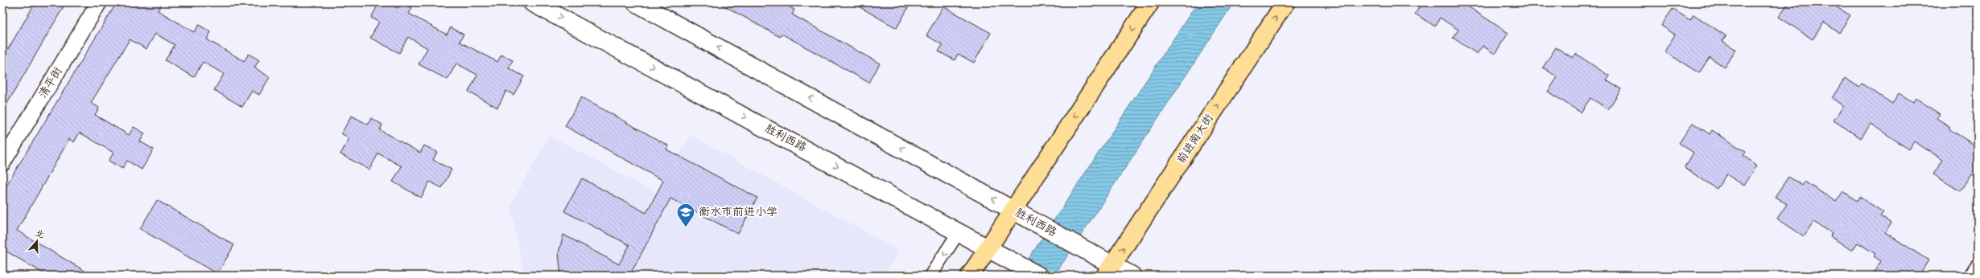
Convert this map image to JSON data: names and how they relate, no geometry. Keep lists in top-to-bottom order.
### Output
{
  "streets": {
    "main road": ["胜利西路", "前进南大街"],
    "street": ["清平街"]
  },
  "crossings": [
    ["胜利西路", "前进南大街"]
  ],
  "places": {
    "school or university": ["衡水市前进小学"]
  },
  "north": "top"
}
